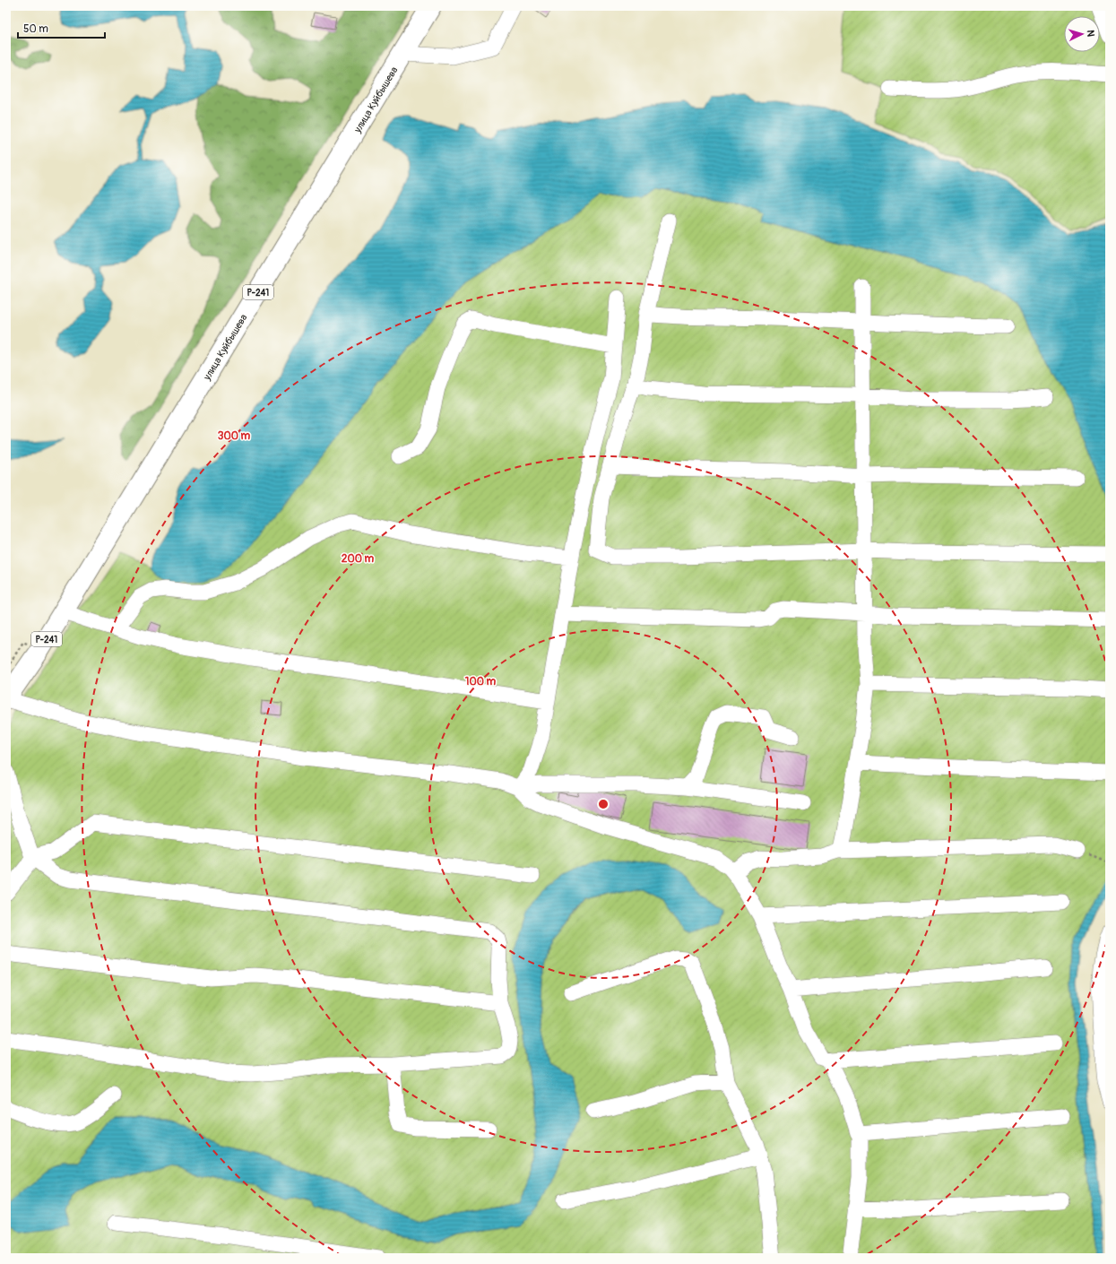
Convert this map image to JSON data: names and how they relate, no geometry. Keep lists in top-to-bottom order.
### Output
{
  "streets": {
    "highway": ["улица Куйбышева", "Р-241"]
  },
  "crossings": [
    ["улица Куйбышева", "Р-241"]
  ],
  "scale_bar": "50 m",
  "north": "right",
  "rings": ["300 m", "200 m", "100 m"]
}
